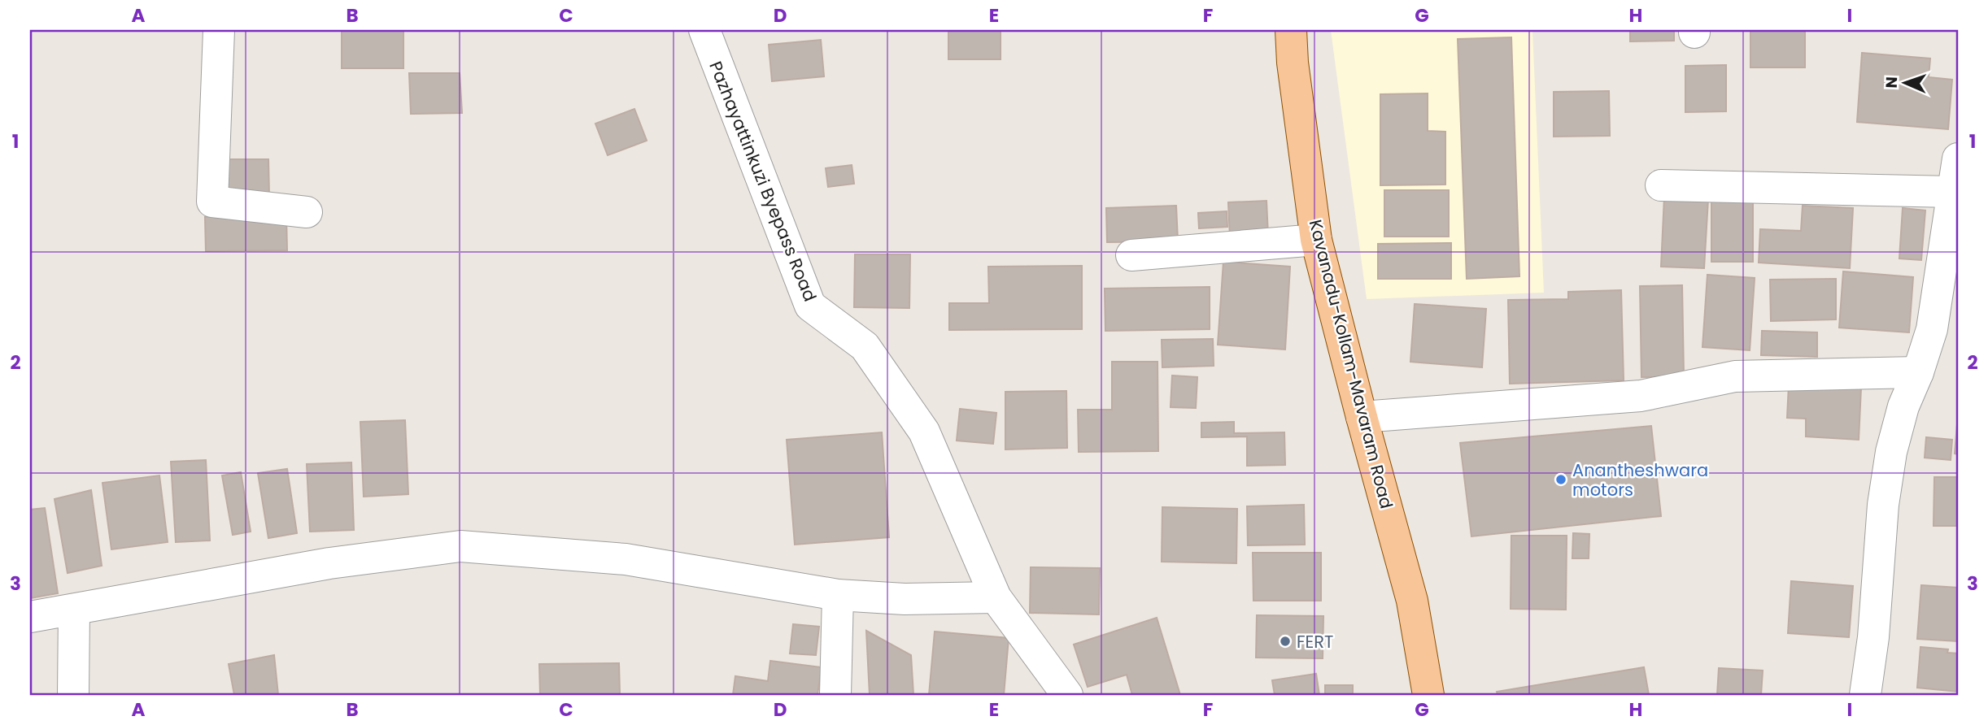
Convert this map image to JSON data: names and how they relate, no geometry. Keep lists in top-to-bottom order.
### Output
{
  "streets": {
    "main road": ["Kavanadu-Kollam-Mavaram Road"],
    "street": ["Pazhayattinkuzi Byepass Road"]
  },
  "places": ["Anantheshwara motors", "FERT"],
  "north": "left",
  "grid": {
    "columns": [
      "A",
      "B",
      "C",
      "D",
      "E",
      "F",
      "G",
      "H",
      "I"
    ],
    "rows": ["1", "2", "3"]
  }
}
